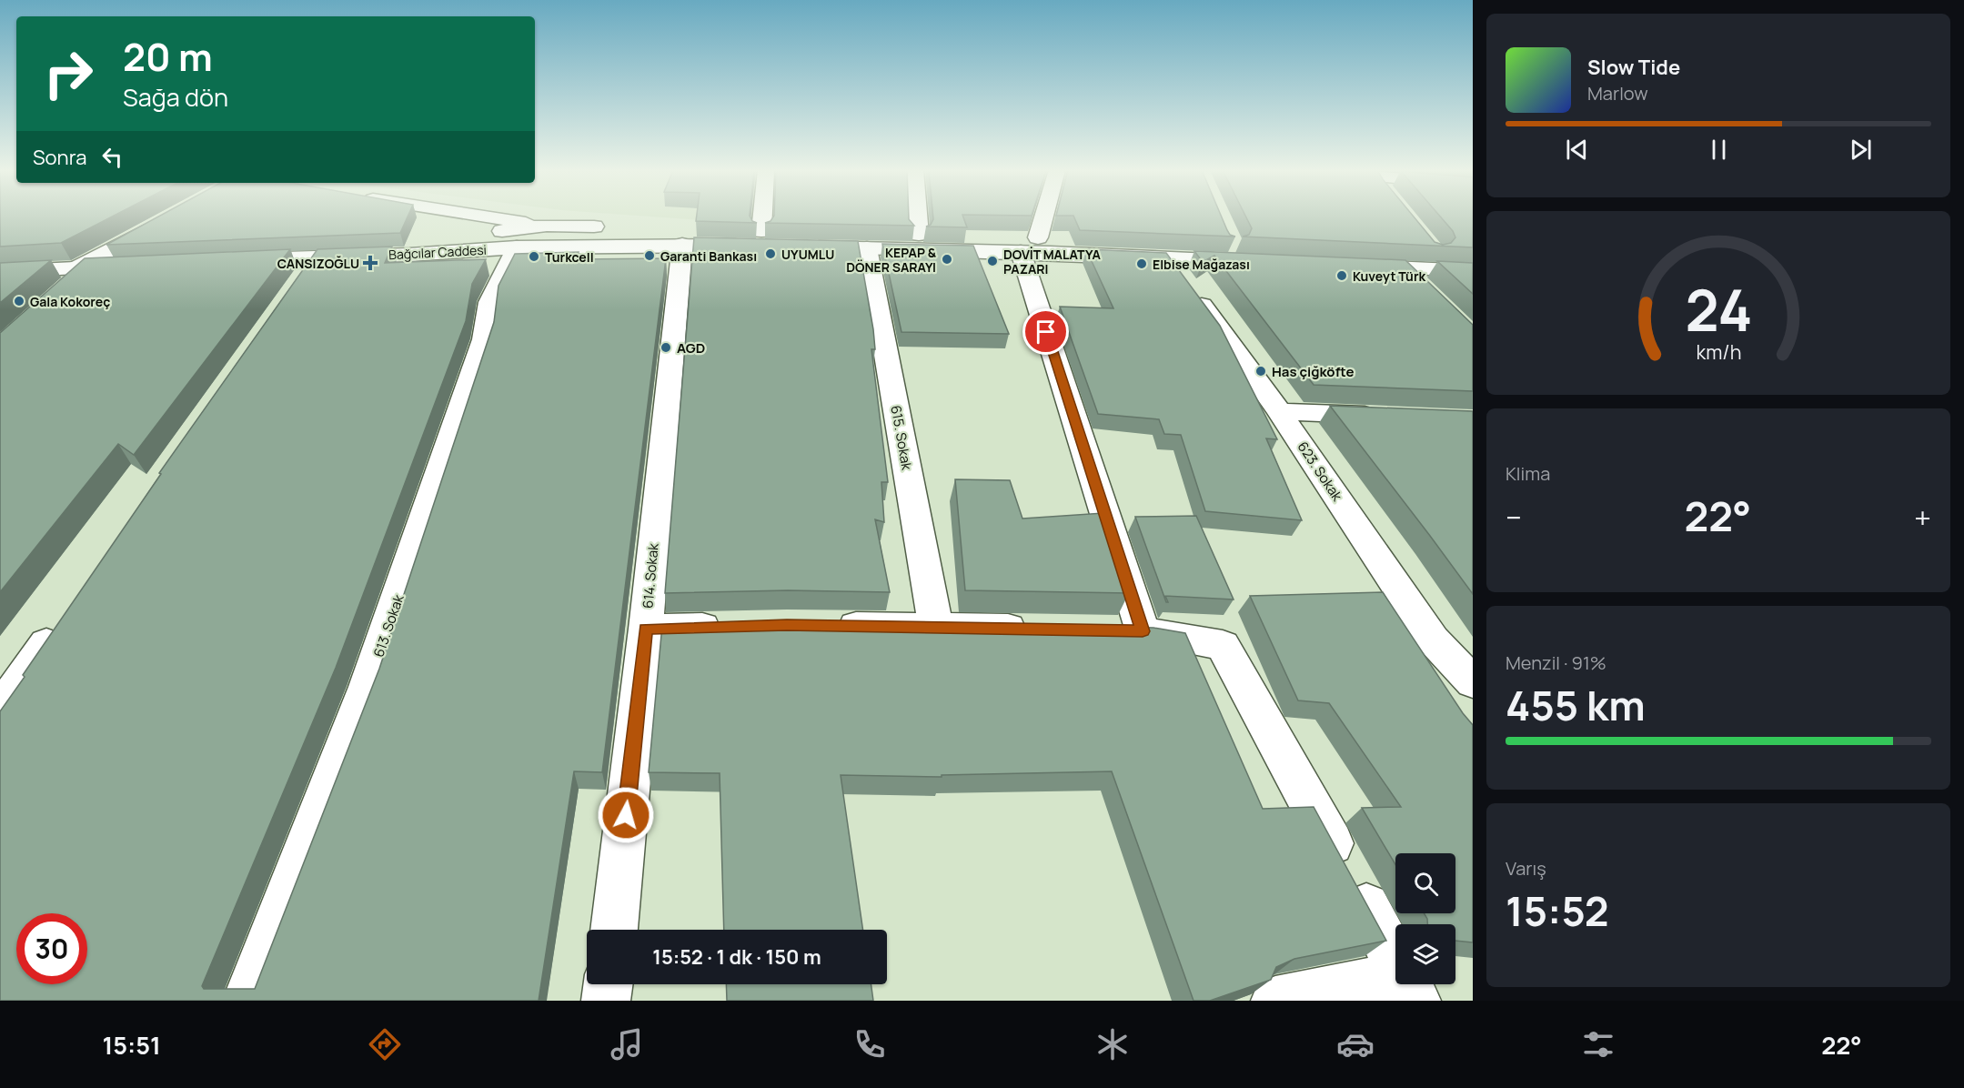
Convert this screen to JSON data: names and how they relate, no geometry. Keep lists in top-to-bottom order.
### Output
{
  "streets": {
    "street": [
      "Bağcılar Caddesi",
      "615. Sokak",
      "623. Sokak",
      "614. Sokak",
      "613. Sokak"
    ]
  },
  "crossings": [
    ["Bağcılar Caddesi", "615. Sokak"],
    ["Bağcılar Caddesi", "623. Sokak"],
    ["Bağcılar Caddesi", "614. Sokak"],
    ["Bağcılar Caddesi", "613. Sokak"]
  ],
  "places": {
    "other": [
      "UYUMLU",
      "Garanti Bankası",
      "Turkcell",
      "KEPAP & DÖNER SARAYI",
      "DOVİT MALATYA PAZARI",
      "Elbise Mağazası",
      "Kuveyt Türk",
      "Gala Kokoreç",
      "AGD",
      "Has çiğköfte"
    ],
    "health": ["CANSIZOĞLU"]
  },
  "page": {
    "turn": ["20 m", "Sağa dön"],
    "song": ["Slow Tide", "Marlow"],
    "then": "Sonra",
    "tile": [
      "Klima",
      ["Menzil · 91%", "455 km"],
      ["Varış", "15:52"]
    ],
    "heat": ["−", "22°", "+"],
    "limit": "30",
    "trip": "15:52 · 1 dk · 150 m",
    "tabs": ["15:51", "22°"],
    "gauge": ["24", "km/h"]
  }
}
